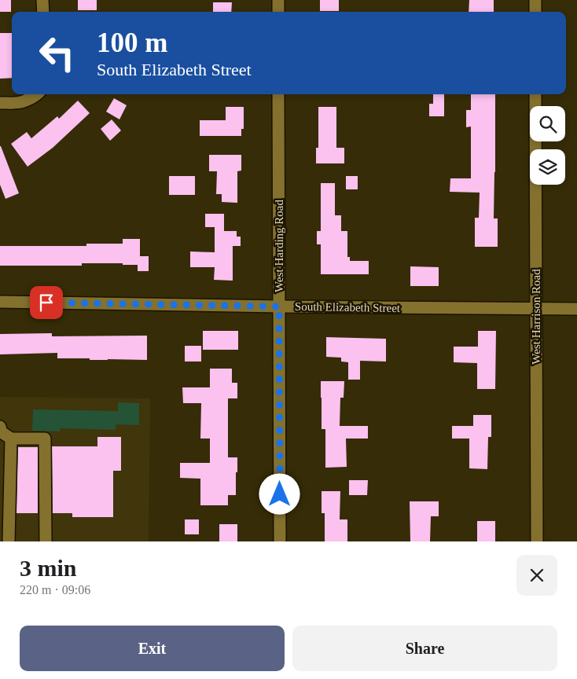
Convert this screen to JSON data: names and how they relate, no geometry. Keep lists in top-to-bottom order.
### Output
{
  "streets": {
    "street": ["West Harding Road", "South Elizabeth Street", "West Harrison Road"]
  },
  "crossings": [
    ["West Harding Road", "South Elizabeth Street"],
    ["South Elizabeth Street", "West Harrison Road"]
  ],
  "page": {
    "turn": ["100 m", "South Elizabeth Street"],
    "heading": ["3 min", "220 m · 09:06"],
    "buttons": ["Exit", "Share"]
  }
}
